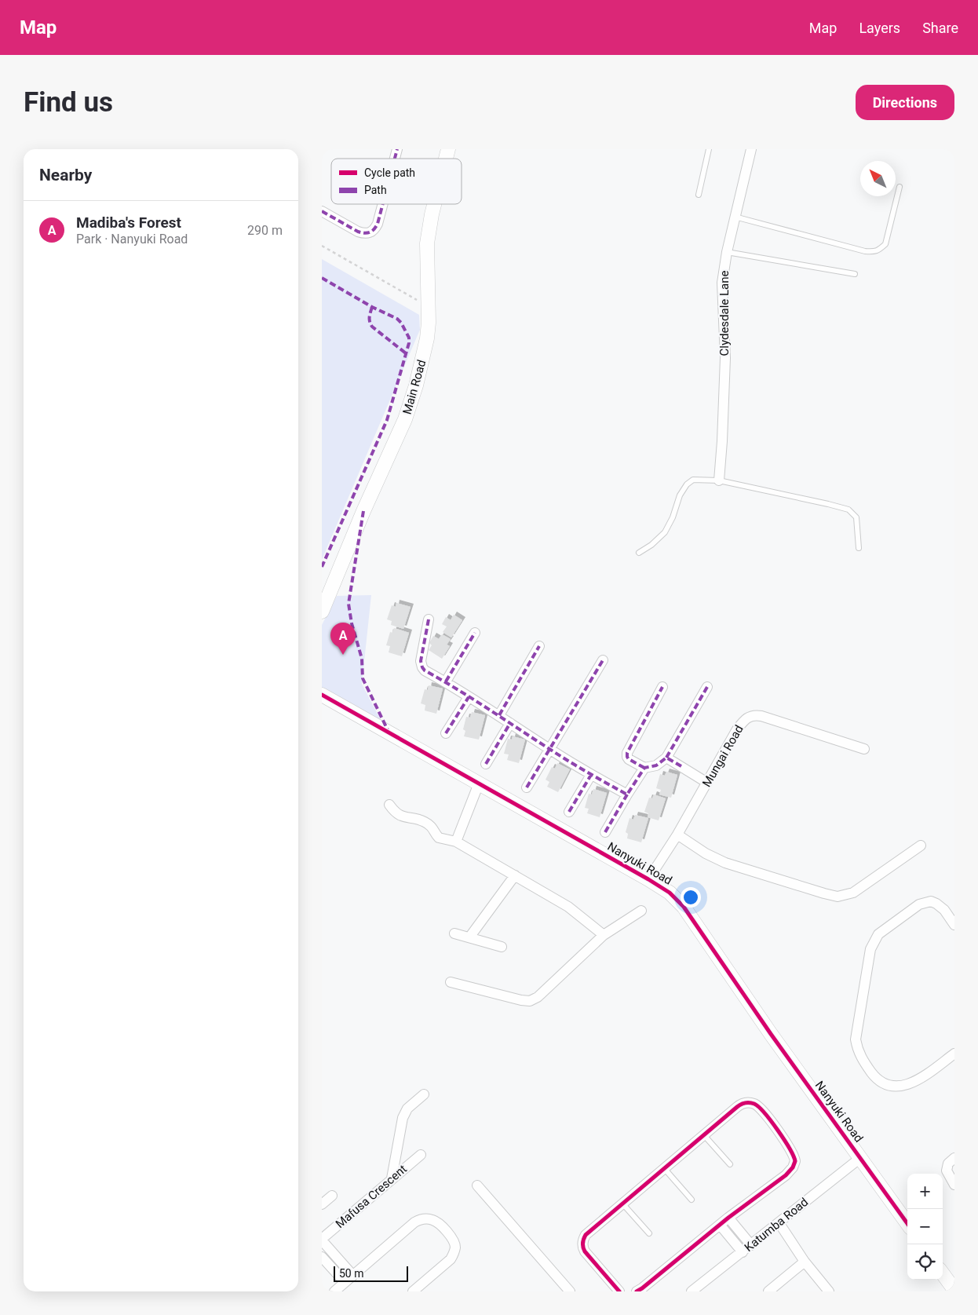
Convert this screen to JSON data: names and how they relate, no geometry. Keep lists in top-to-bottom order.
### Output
{
  "streets": {
    "street": [
      "Clydesdale Lane",
      "Main Road",
      "Mungai Road",
      "Nanyuki Road",
      "Mafusa Crescent",
      "Katumba Road"
    ]
  },
  "crossings": [
    ["Mungai Road", "Nanyuki Road"],
    ["Nanyuki Road", "Katumba Road"]
  ],
  "legend": ["Cycle path", "Path"],
  "scale_bar": "50 m",
  "north": "top left",
  "page": {
    "header": "Map",
    "nav": ["Map", "Layers", "Share"],
    "buttons": "Directions",
    "title": "Find us",
    "heading": "Nearby",
    "list": [
      {
        "mark": "A",
        "name": "Madiba's Forest",
        "note": "Park · Nanyuki Road",
        "value": "290 m"
      }
    ],
    "pins": "A",
    "map_buttons": ["+", "−"],
    "scale": "50 m"
  }
}
